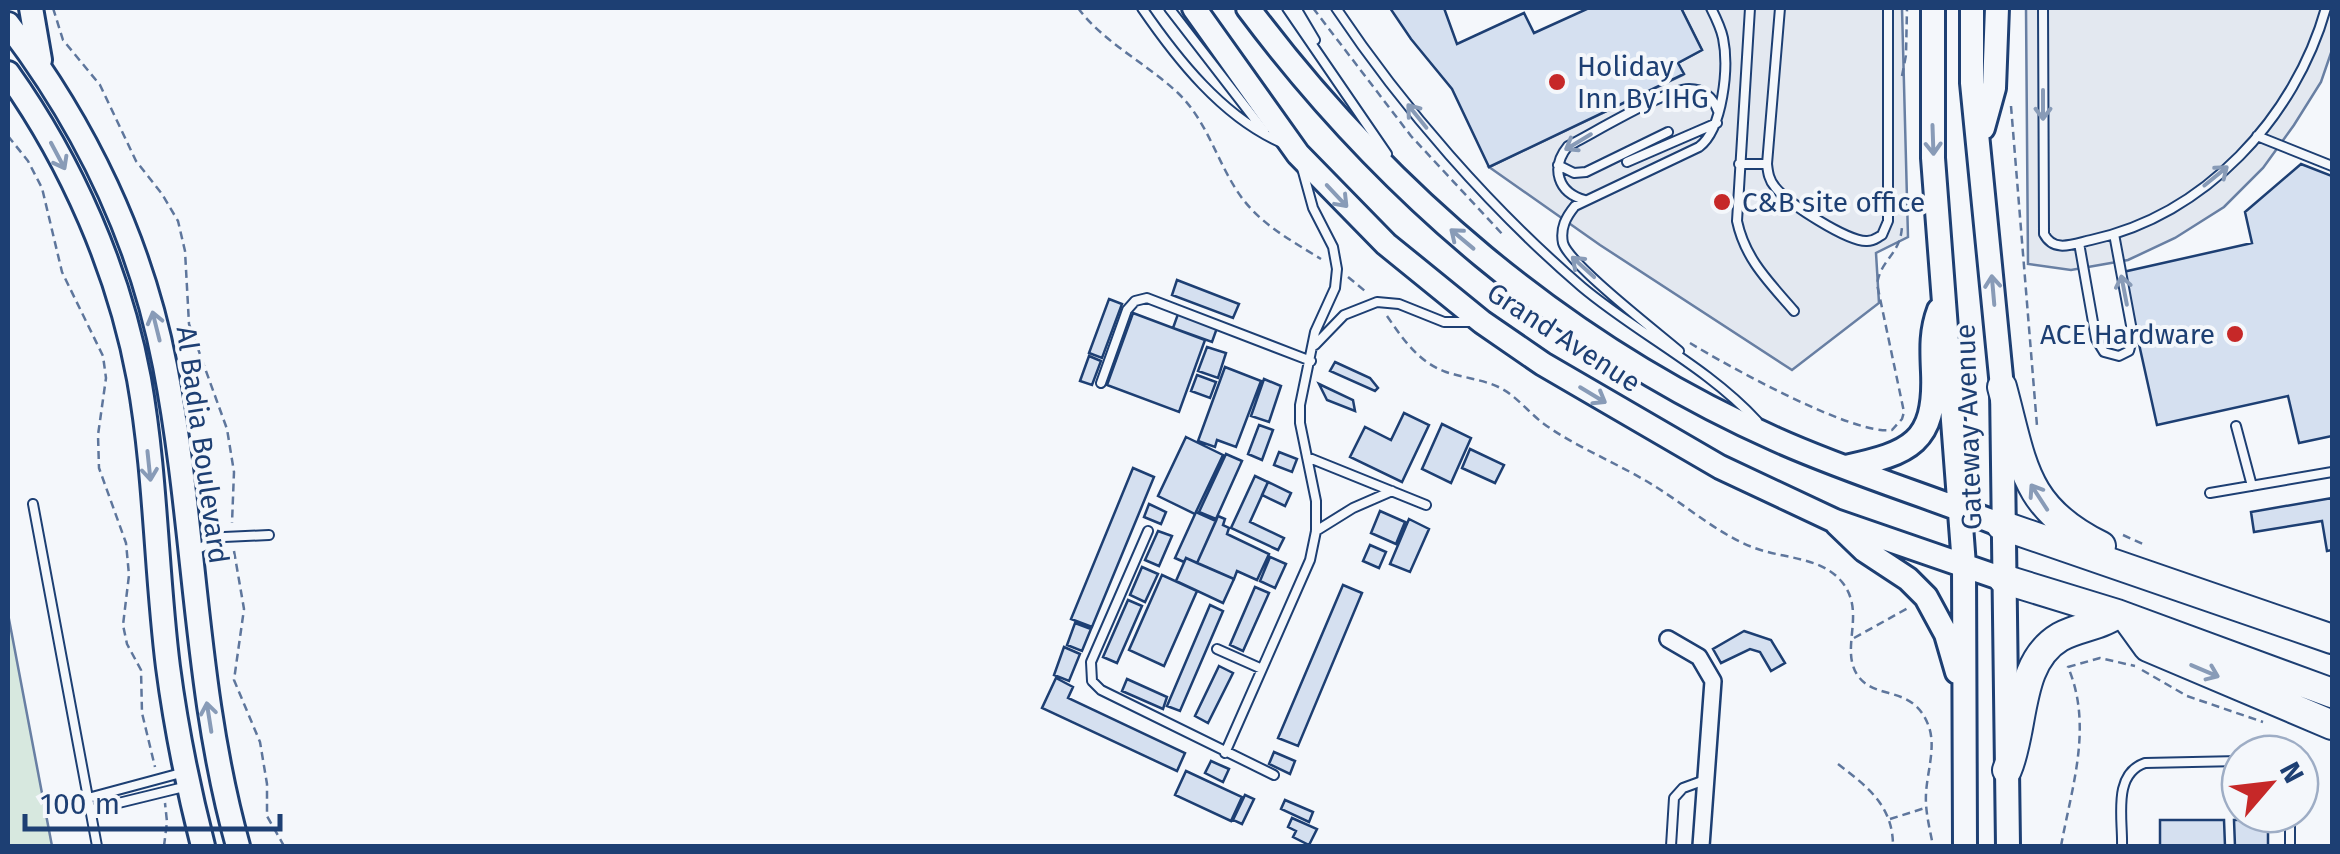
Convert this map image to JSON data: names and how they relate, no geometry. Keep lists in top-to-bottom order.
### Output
{
  "streets": {
    "street": ["Grand Avenue", "Gateway Avenue", "Al Badia Boulevard"]
  },
  "crossings": [
    ["Grand Avenue", "Gateway Avenue"]
  ],
  "places": ["Holiday Inn By IHG", "C&B site office", "ACE Hardware"],
  "scale_bar": "100 m",
  "north": "top right"
}
